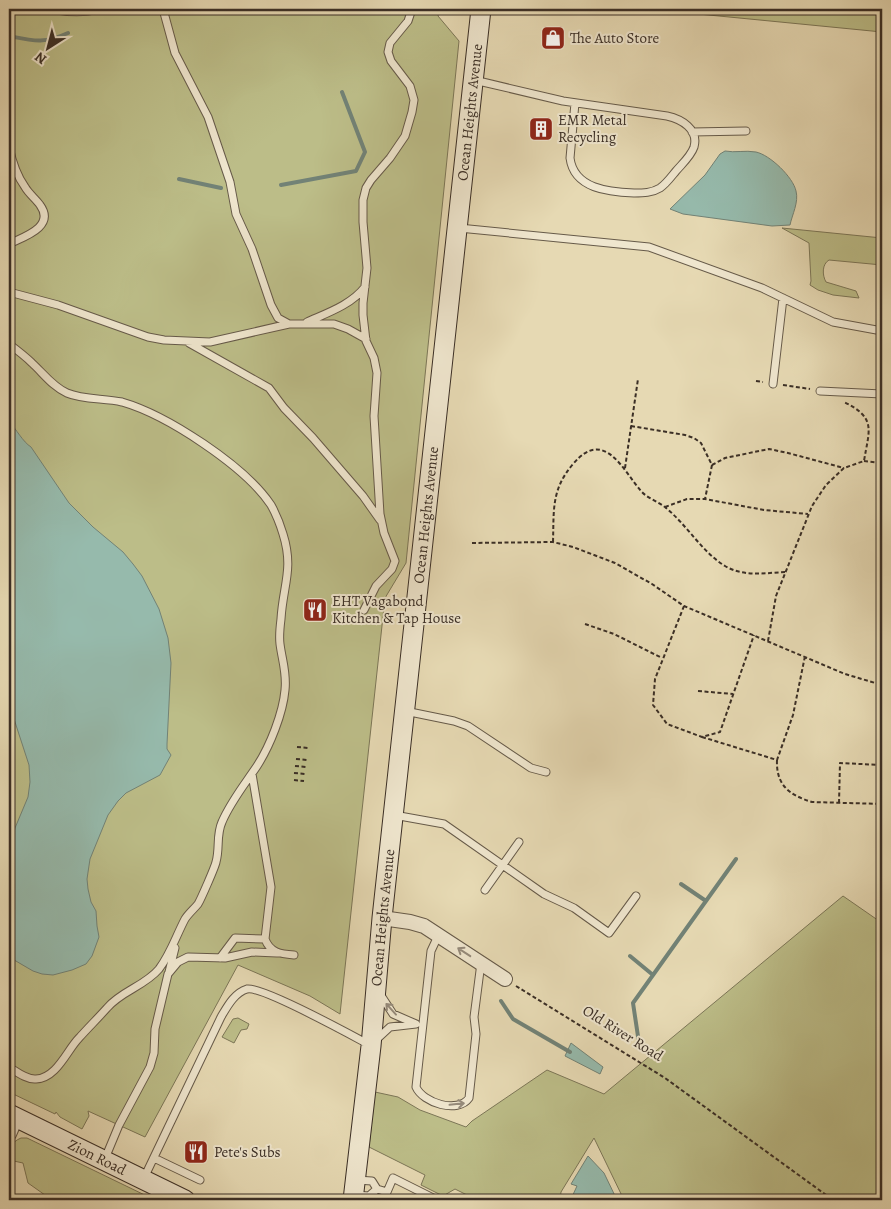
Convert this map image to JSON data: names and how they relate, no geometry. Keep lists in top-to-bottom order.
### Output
{
  "streets": {
    "main road": ["Ocean Heights Avenue", "Zion Road"],
    "path": ["Old River Road"]
  },
  "places": {
    "shop": ["The Auto Store"],
    "building": ["EMR Metal Recycling"],
    "restaurant": ["EHT Vagabond Kitchen & Tap House", "Pete's Subs"]
  },
  "north": "bottom left"
}
